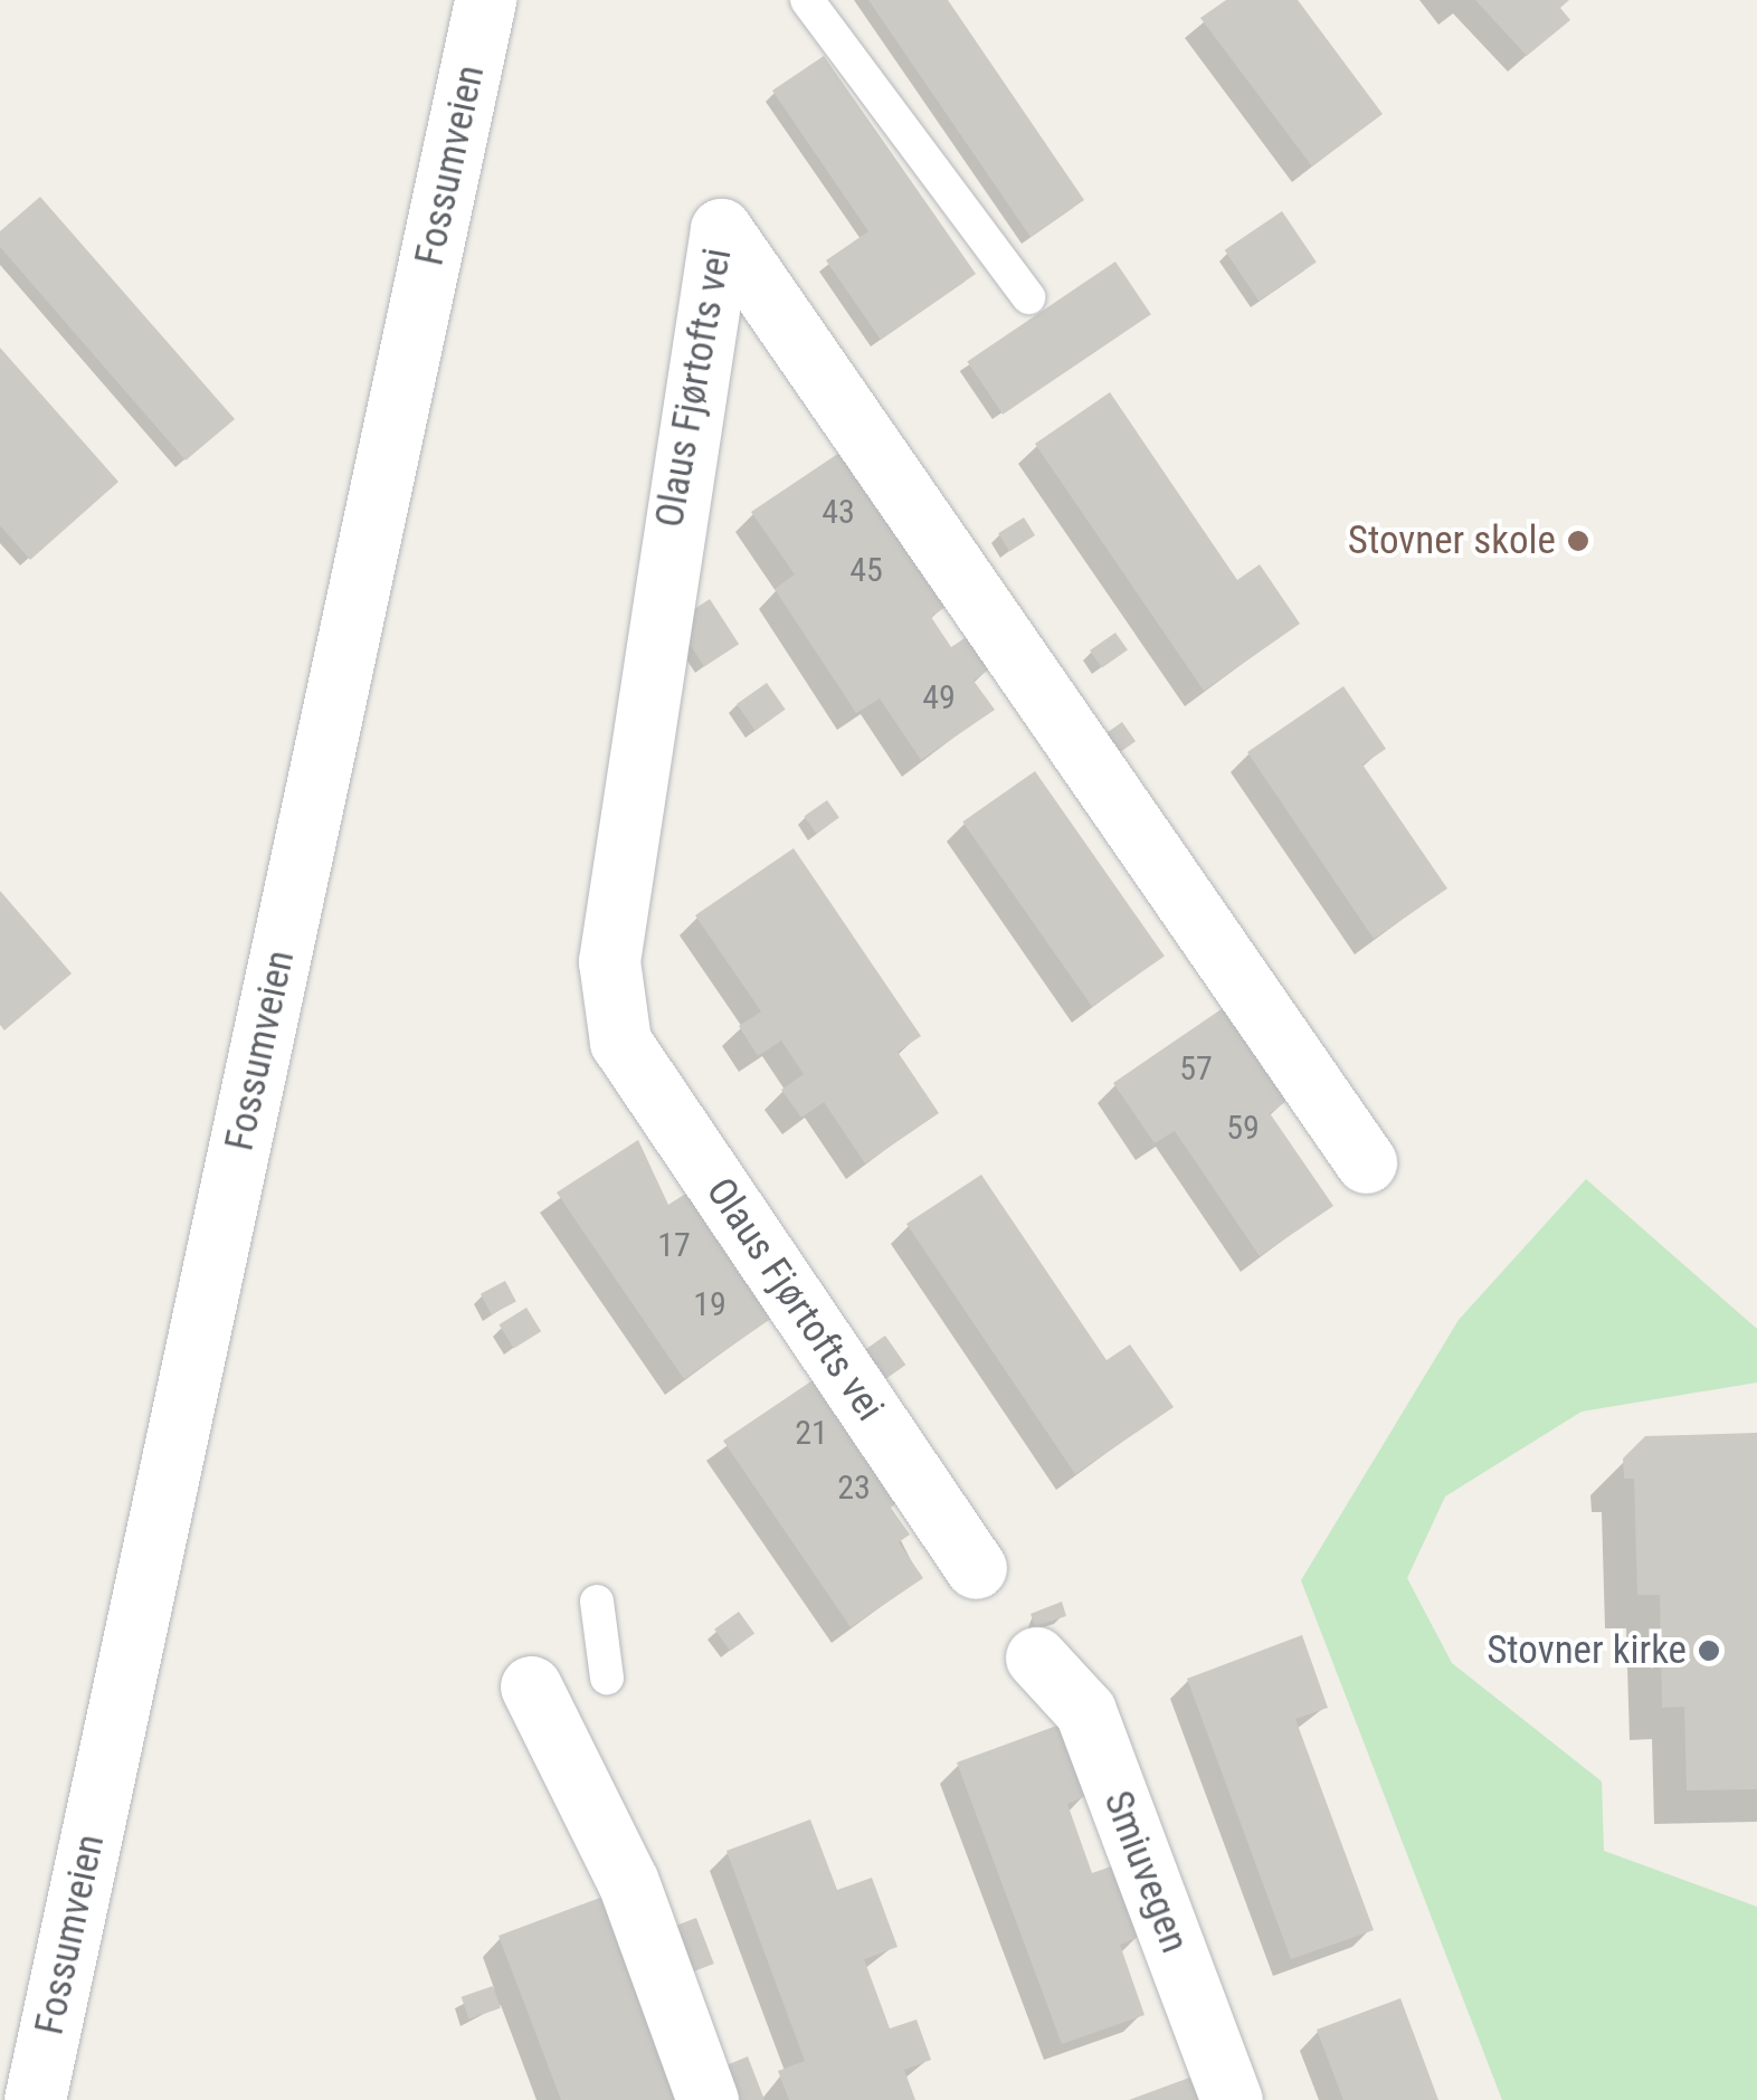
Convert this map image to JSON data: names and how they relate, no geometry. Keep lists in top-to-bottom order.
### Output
{
  "streets": {
    "street": ["Fossumveien", "Olaus Fjørtofts vei", "Smiuvegen"]
  },
  "places": ["Stovner skole", "Stovner kirke"],
  "house_numbers": [
    "43",
    "45",
    "49",
    "57",
    "59",
    "17",
    "19",
    "21",
    "23"
  ]
}
